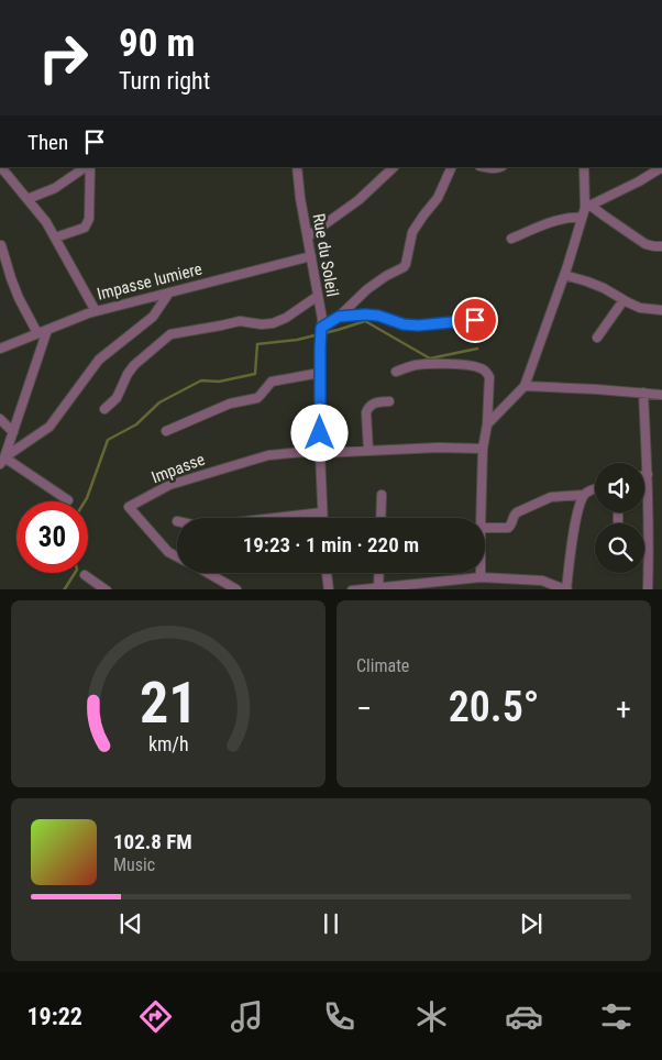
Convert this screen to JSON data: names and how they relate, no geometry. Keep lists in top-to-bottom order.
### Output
{
  "streets": {
    "street": ["Rue du Soleil", "Impasse lumiere", "Impasse"]
  },
  "crossings": [
    ["Rue du Soleil", "Impasse lumiere"],
    ["Rue du Soleil", "Impasse"]
  ],
  "page": {
    "turn": ["90 m", "Turn right"],
    "then": "Then",
    "limit": "30",
    "trip": "19:23 · 1 min · 220 m",
    "tile": "Climate",
    "heat": ["−", "20.5°", "+"],
    "song": ["102.8 FM", "Music"],
    "tabs": "19:22",
    "gauge": ["21", "km/h"]
  }
}
